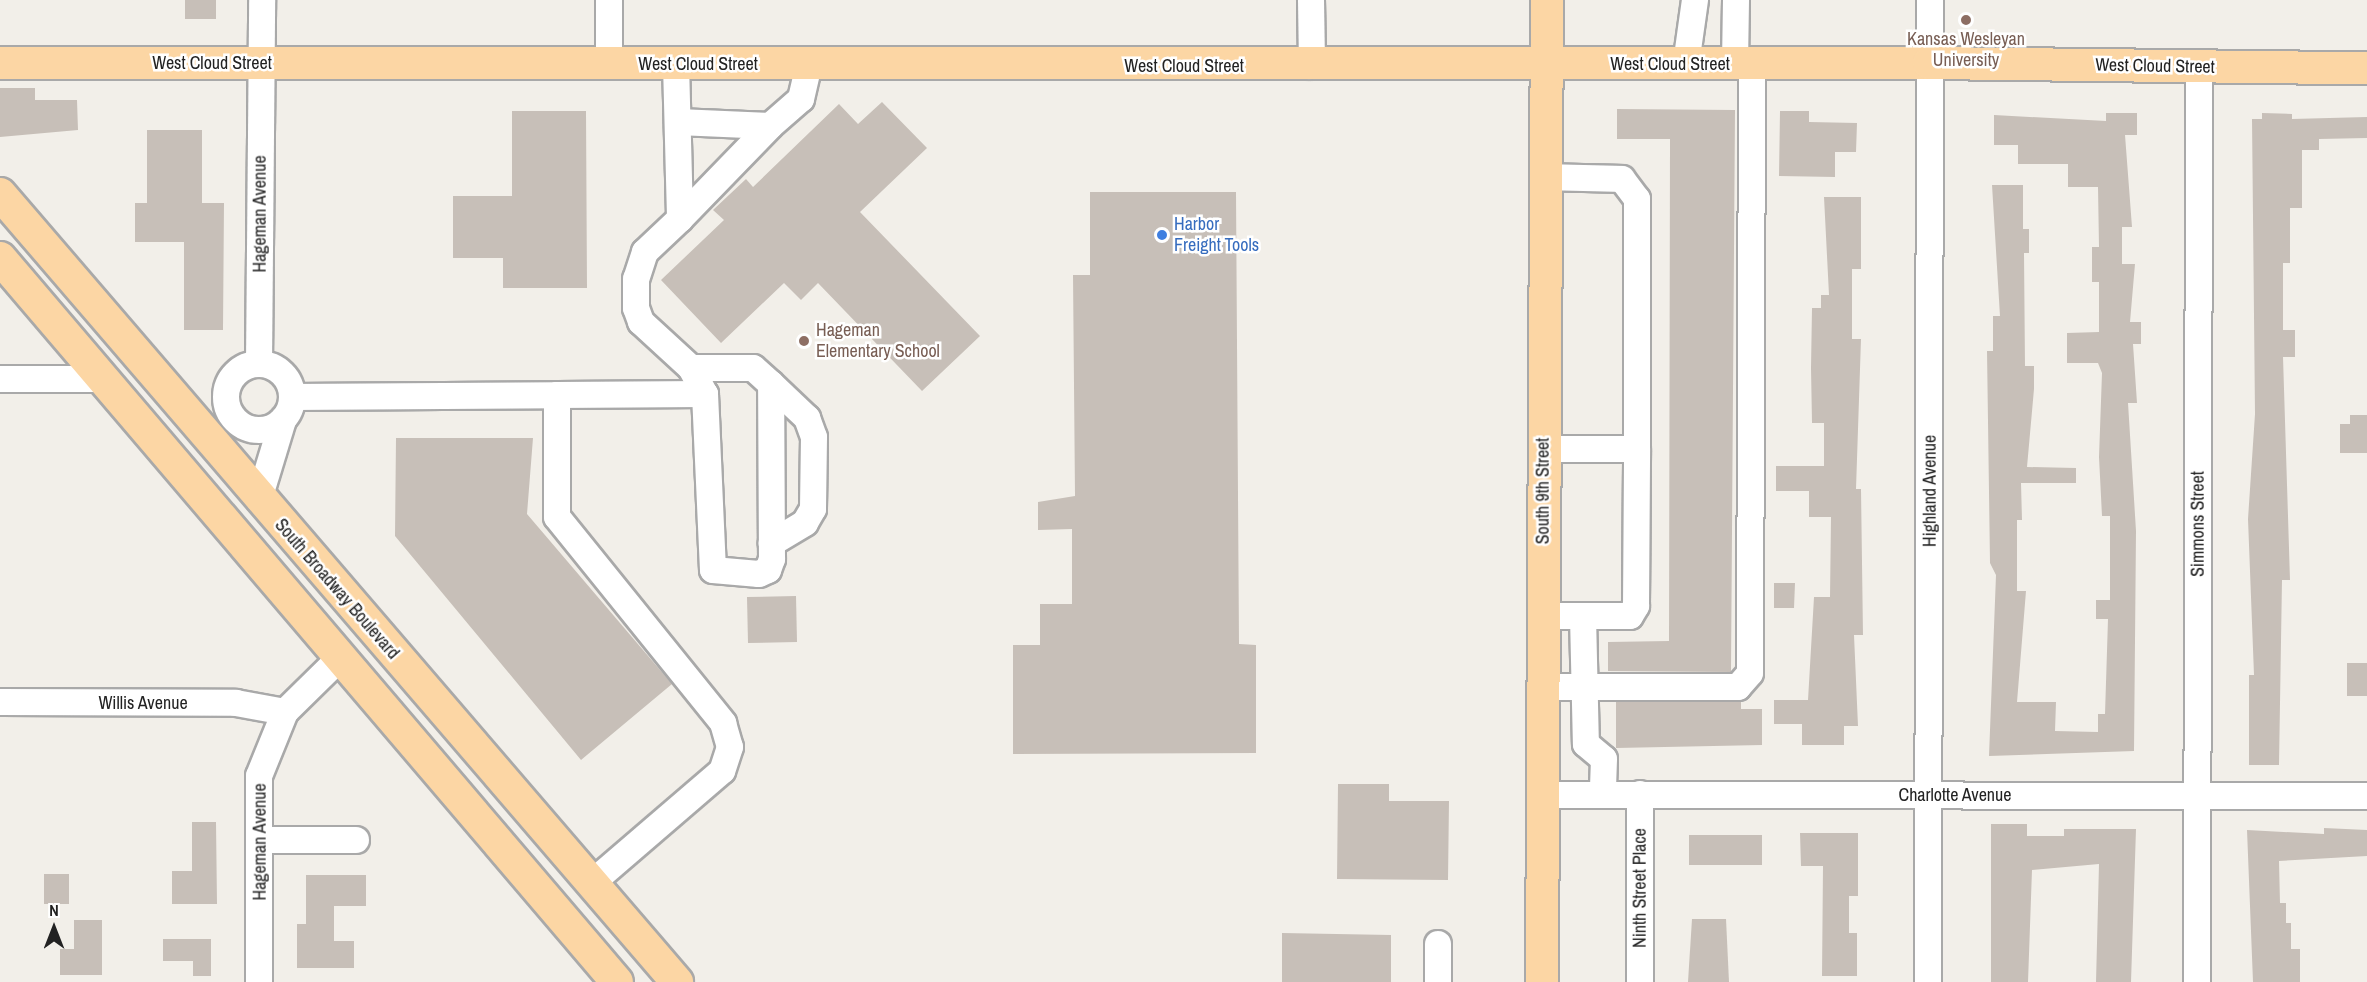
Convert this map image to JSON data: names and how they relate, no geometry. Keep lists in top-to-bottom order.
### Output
{
  "streets": {
    "main road": ["West Cloud Street", "South 9th Street", "South Broadway Boulevard"],
    "street": [
      "Hageman Avenue",
      "Highland Avenue",
      "Simmons Street",
      "Willis Avenue",
      "Charlotte Avenue",
      "Ninth Street Place"
    ]
  },
  "crossings": [
    ["West Cloud Street", "Hageman Avenue"],
    ["West Cloud Street", "South 9th Street"],
    ["West Cloud Street", "Highland Avenue"],
    ["West Cloud Street", "Simmons Street"],
    ["Hageman Avenue", "Willis Avenue"],
    ["South 9th Street", "Charlotte Avenue"],
    ["Highland Avenue", "Charlotte Avenue"],
    ["Simmons Street", "Charlotte Avenue"],
    ["Charlotte Avenue", "Ninth Street Place"]
  ],
  "places": ["Kansas Wesleyan University", "Harbor Freight Tools", "Hageman Elementary School"],
  "north": "top"
}
